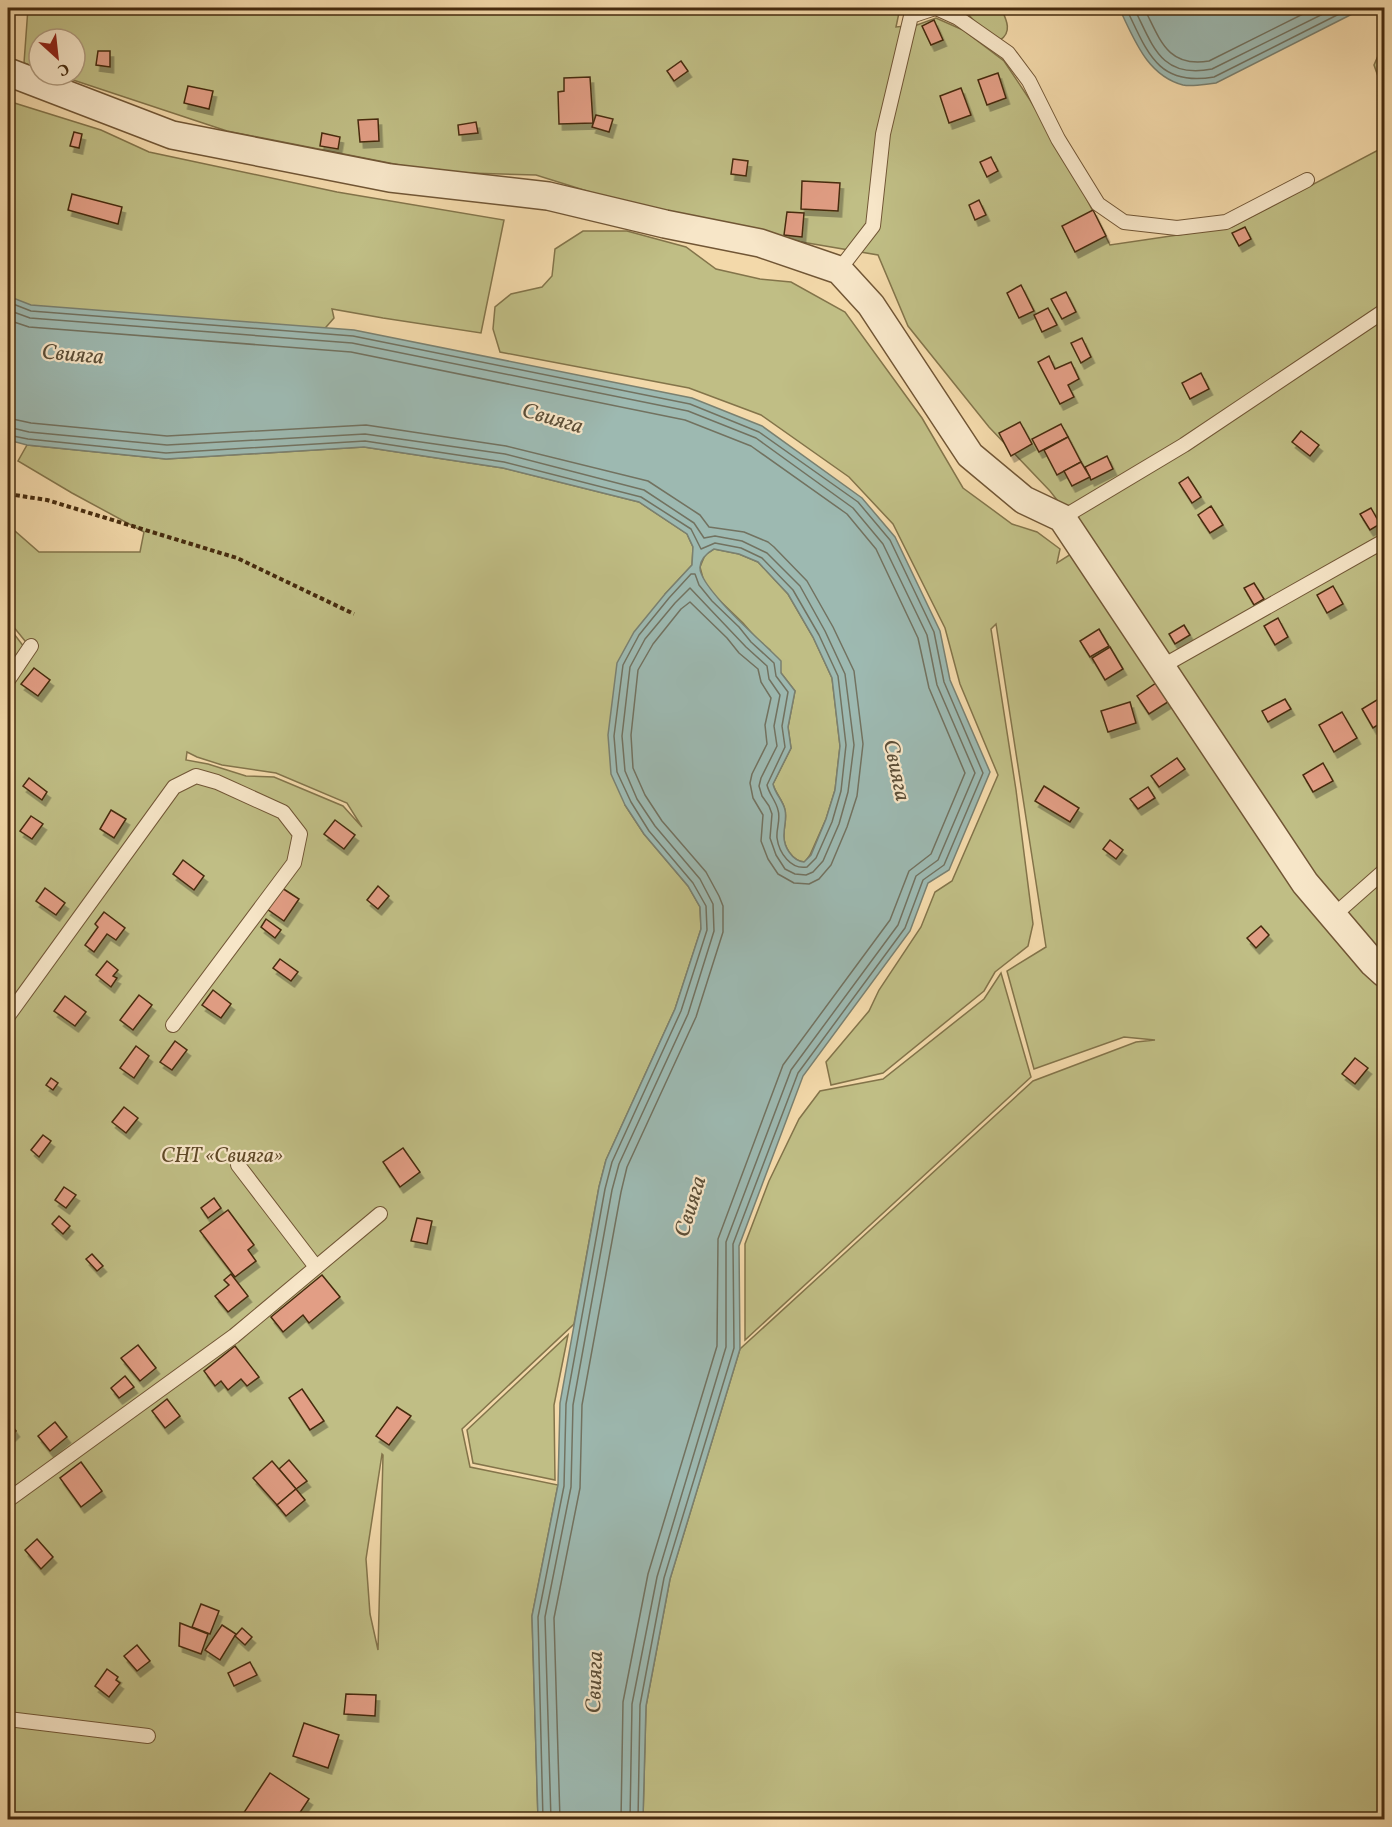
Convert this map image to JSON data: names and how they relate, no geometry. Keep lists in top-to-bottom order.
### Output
{
  "water": ["Свияга"],
  "parks": ["СНТ «Свияга»"],
  "north": "bottom right"
}
